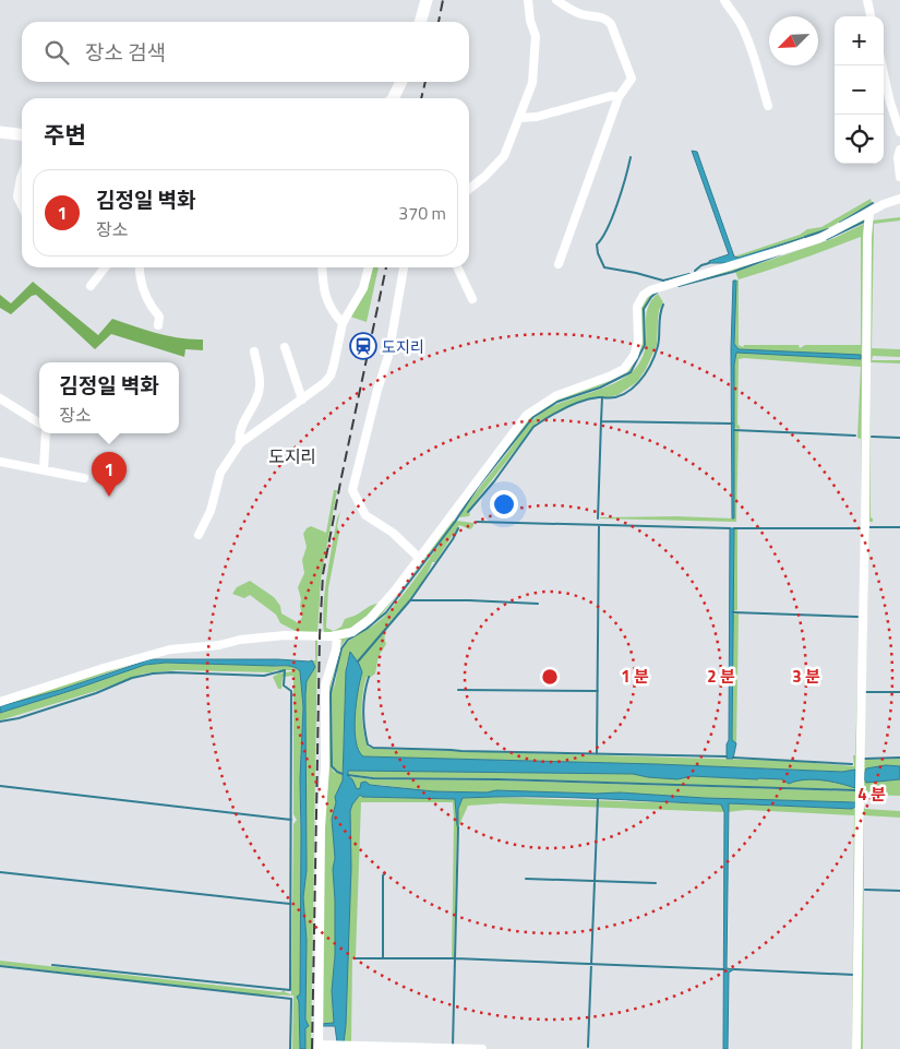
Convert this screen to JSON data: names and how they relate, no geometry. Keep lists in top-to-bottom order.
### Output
{
  "districts": ["도지리"],
  "places": {
    "station": ["도지리"]
  },
  "north": "bottom left",
  "page": {
    "map_buttons": ["+", "−"],
    "search": "장소 검색",
    "heading": "주변",
    "list": [
      {
        "mark": "1",
        "name": "김정일 벽화",
        "note": "장소",
        "value": "370 m"
      }
    ],
    "popup": ["김정일 벽화", "장소"],
    "pins": "1"
  },
  "rings": [
    "1 분",
    "2 분",
    "3 분",
    "4 분"
  ]
}
